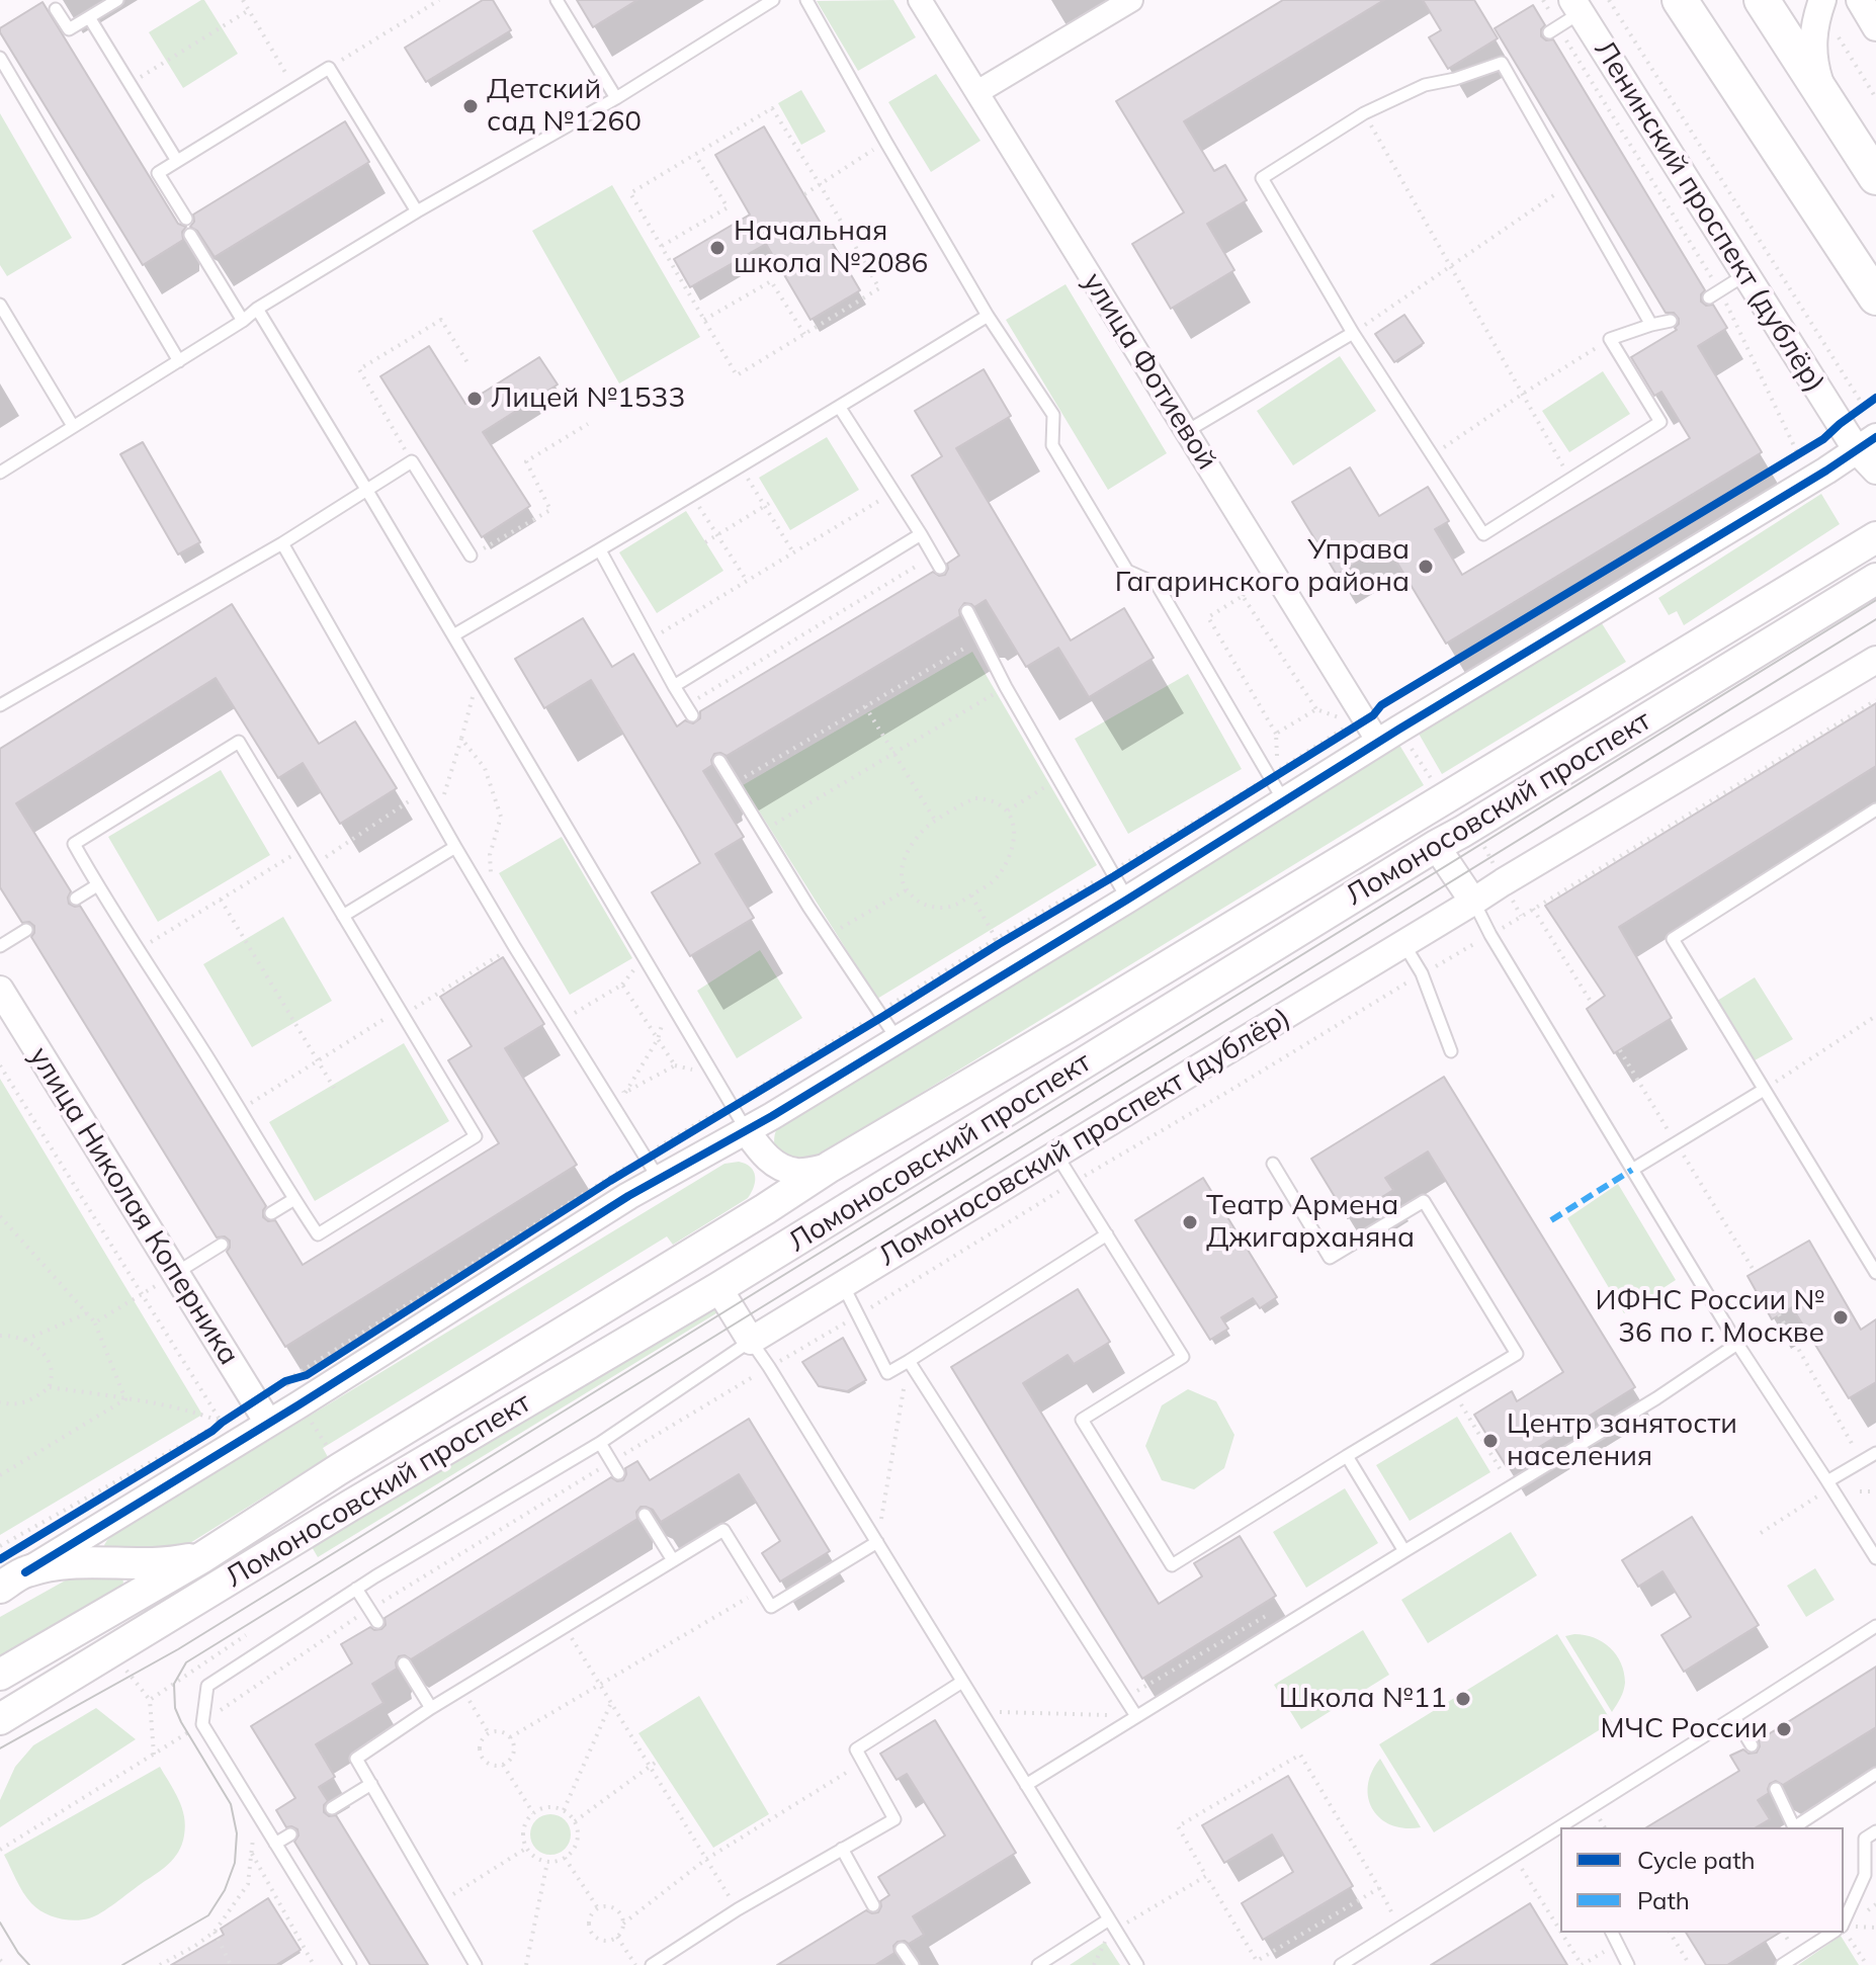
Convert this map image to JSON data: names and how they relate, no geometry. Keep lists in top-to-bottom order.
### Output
{
  "streets": {
    "main road": ["Ломоносовский проспект"],
    "street": [
      "Ленинский проспект (дублёр)",
      "улица Фотиевой",
      "Ломоносовский проспект (дублёр)",
      "улица Николая Коперника"
    ]
  },
  "places": [
    "Детский сад №1260",
    "Начальная школа №2086",
    "Лицей №1533",
    "Управа Гагаринского района",
    "Театр Армена Джигарханяна",
    "ИФНС России № 36 по г. Москве",
    "Центр занятости населения",
    "Школа №11",
    "МЧС России"
  ],
  "legend": ["Cycle path", "Path"]
}
